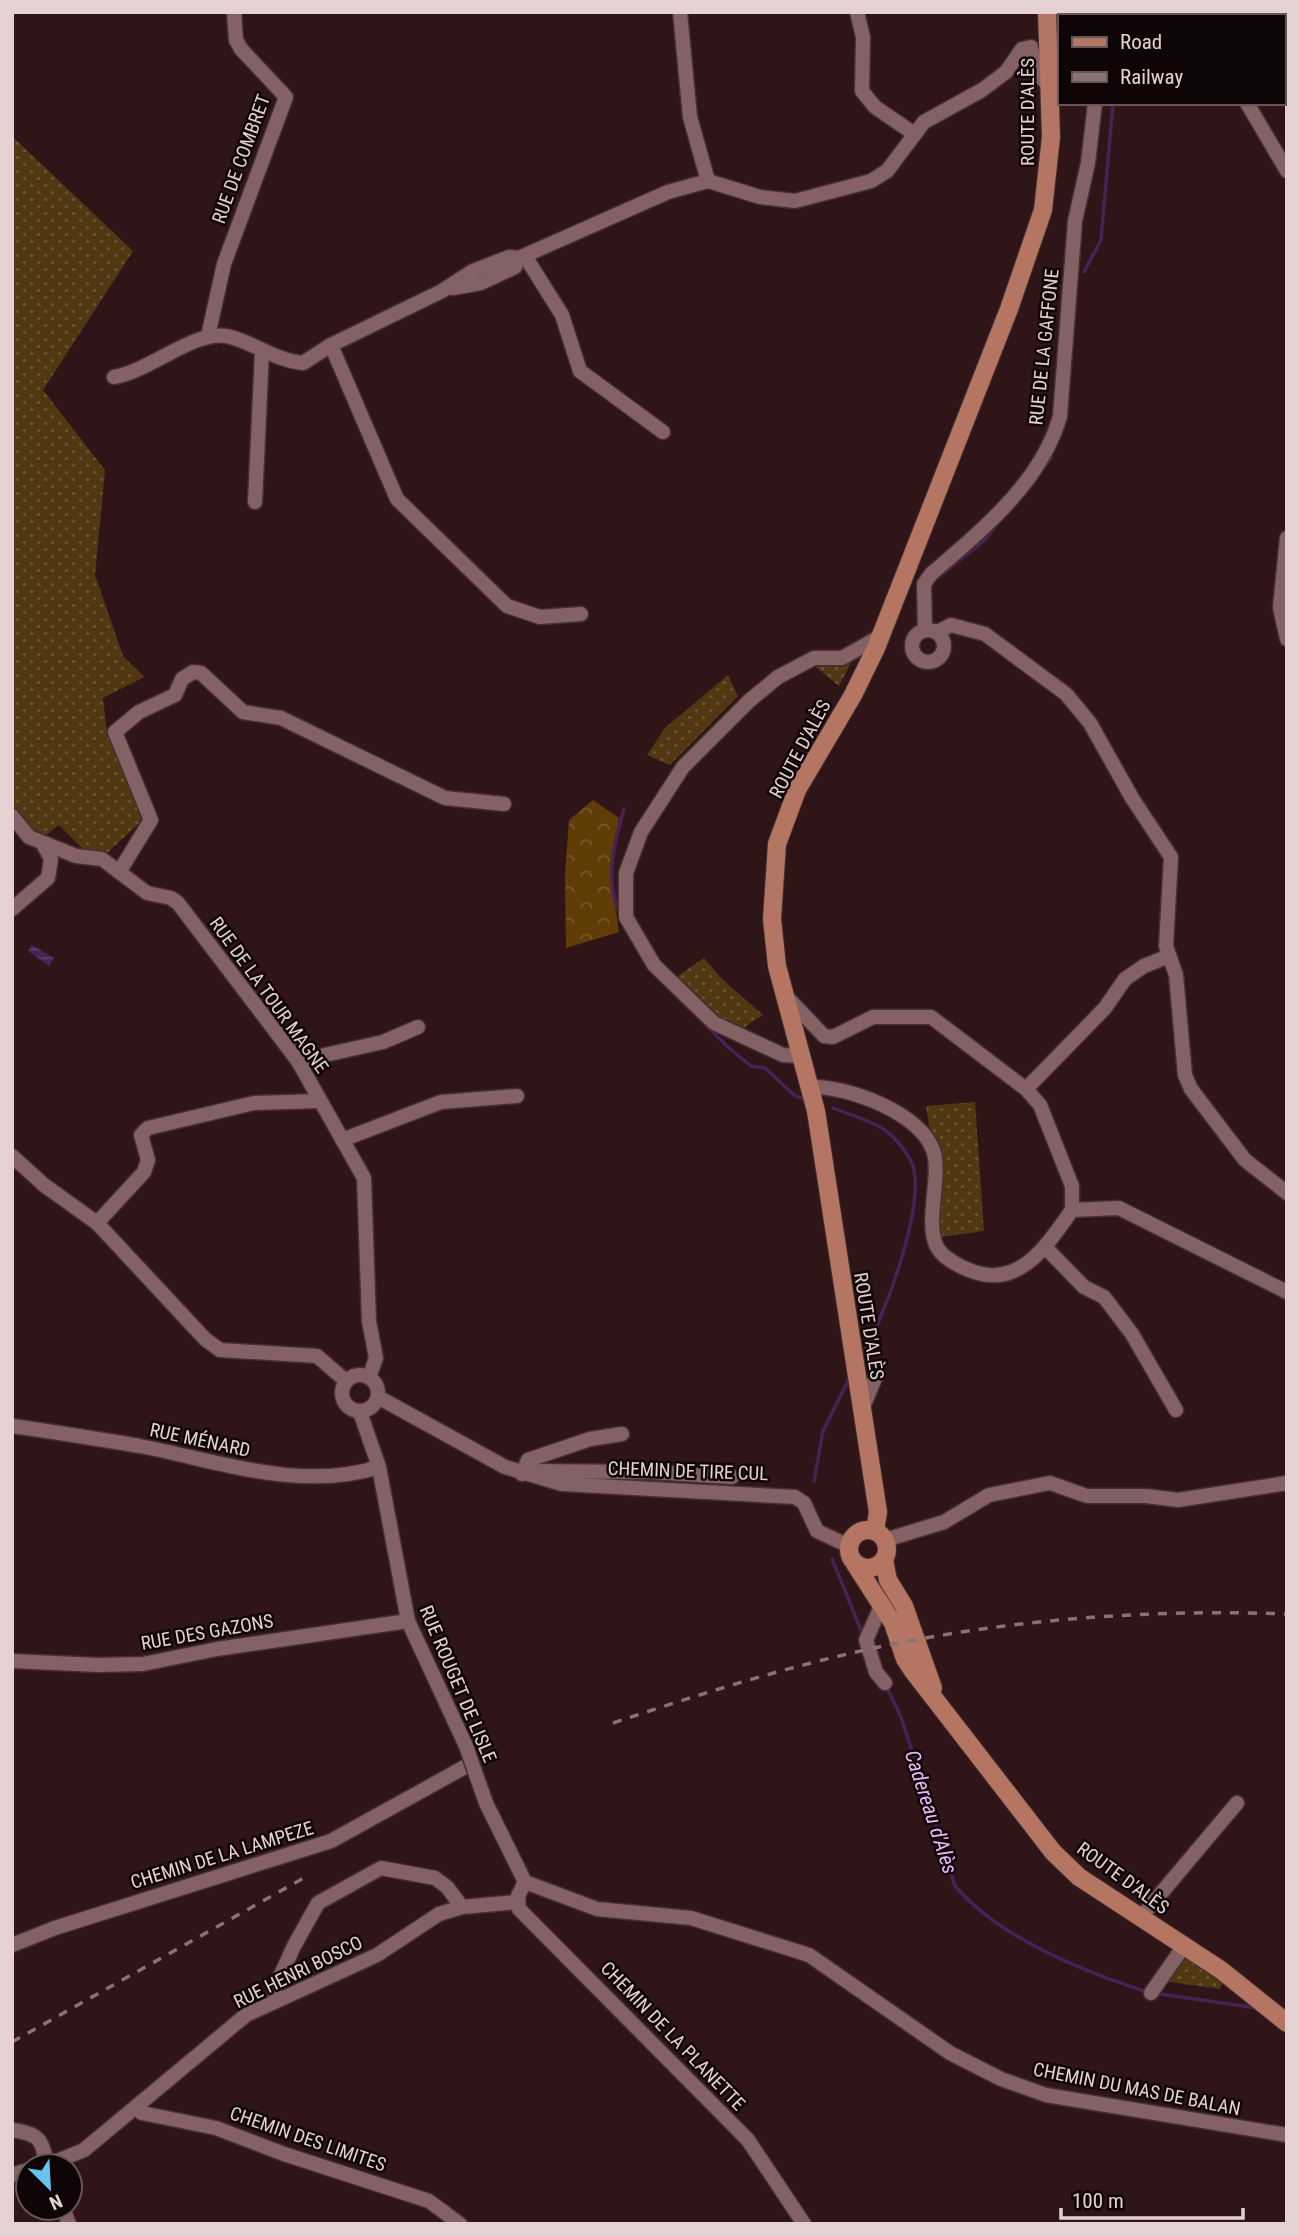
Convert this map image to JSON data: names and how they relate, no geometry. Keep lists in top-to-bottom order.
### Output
{
  "streets": {
    "main road": ["ROUTE D'ALÈS"],
    "street": [
      "RUE DE COMBRET",
      "RUE DE LA GAFFONE",
      "RUE DE LA TOUR MAGNE",
      "RUE MÉNARD",
      "CHEMIN DE TIRE CUL",
      "RUE DES GAZONS",
      "RUE ROUGET DE LISLE",
      "CHEMIN DE LA LAMPEZE",
      "RUE HENRI BOSCO",
      "CHEMIN DE LA PLANETTE",
      "CHEMIN DU MAS DE BALAN",
      "CHEMIN DES LIMITES"
    ]
  },
  "crossings": [
    ["ROUTE D'ALÈS", "CHEMIN DE TIRE CUL"],
    ["RUE DE LA TOUR MAGNE", "CHEMIN DE TIRE CUL"],
    ["RUE DE LA TOUR MAGNE", "RUE ROUGET DE LISLE"],
    ["RUE MÉNARD", "RUE ROUGET DE LISLE"],
    ["CHEMIN DE TIRE CUL", "RUE ROUGET DE LISLE"],
    ["RUE DES GAZONS", "RUE ROUGET DE LISLE"],
    ["RUE ROUGET DE LISLE", "CHEMIN DE LA LAMPEZE"],
    ["RUE ROUGET DE LISLE", "CHEMIN DU MAS DE BALAN"],
    ["RUE HENRI BOSCO", "CHEMIN DE LA PLANETTE"],
    ["RUE HENRI BOSCO", "CHEMIN DES LIMITES"]
  ],
  "water": ["Cadereau d'Alès"],
  "legend": ["Road", "Railway"],
  "scale_bar": "100 m",
  "north": "bottom right"
}
